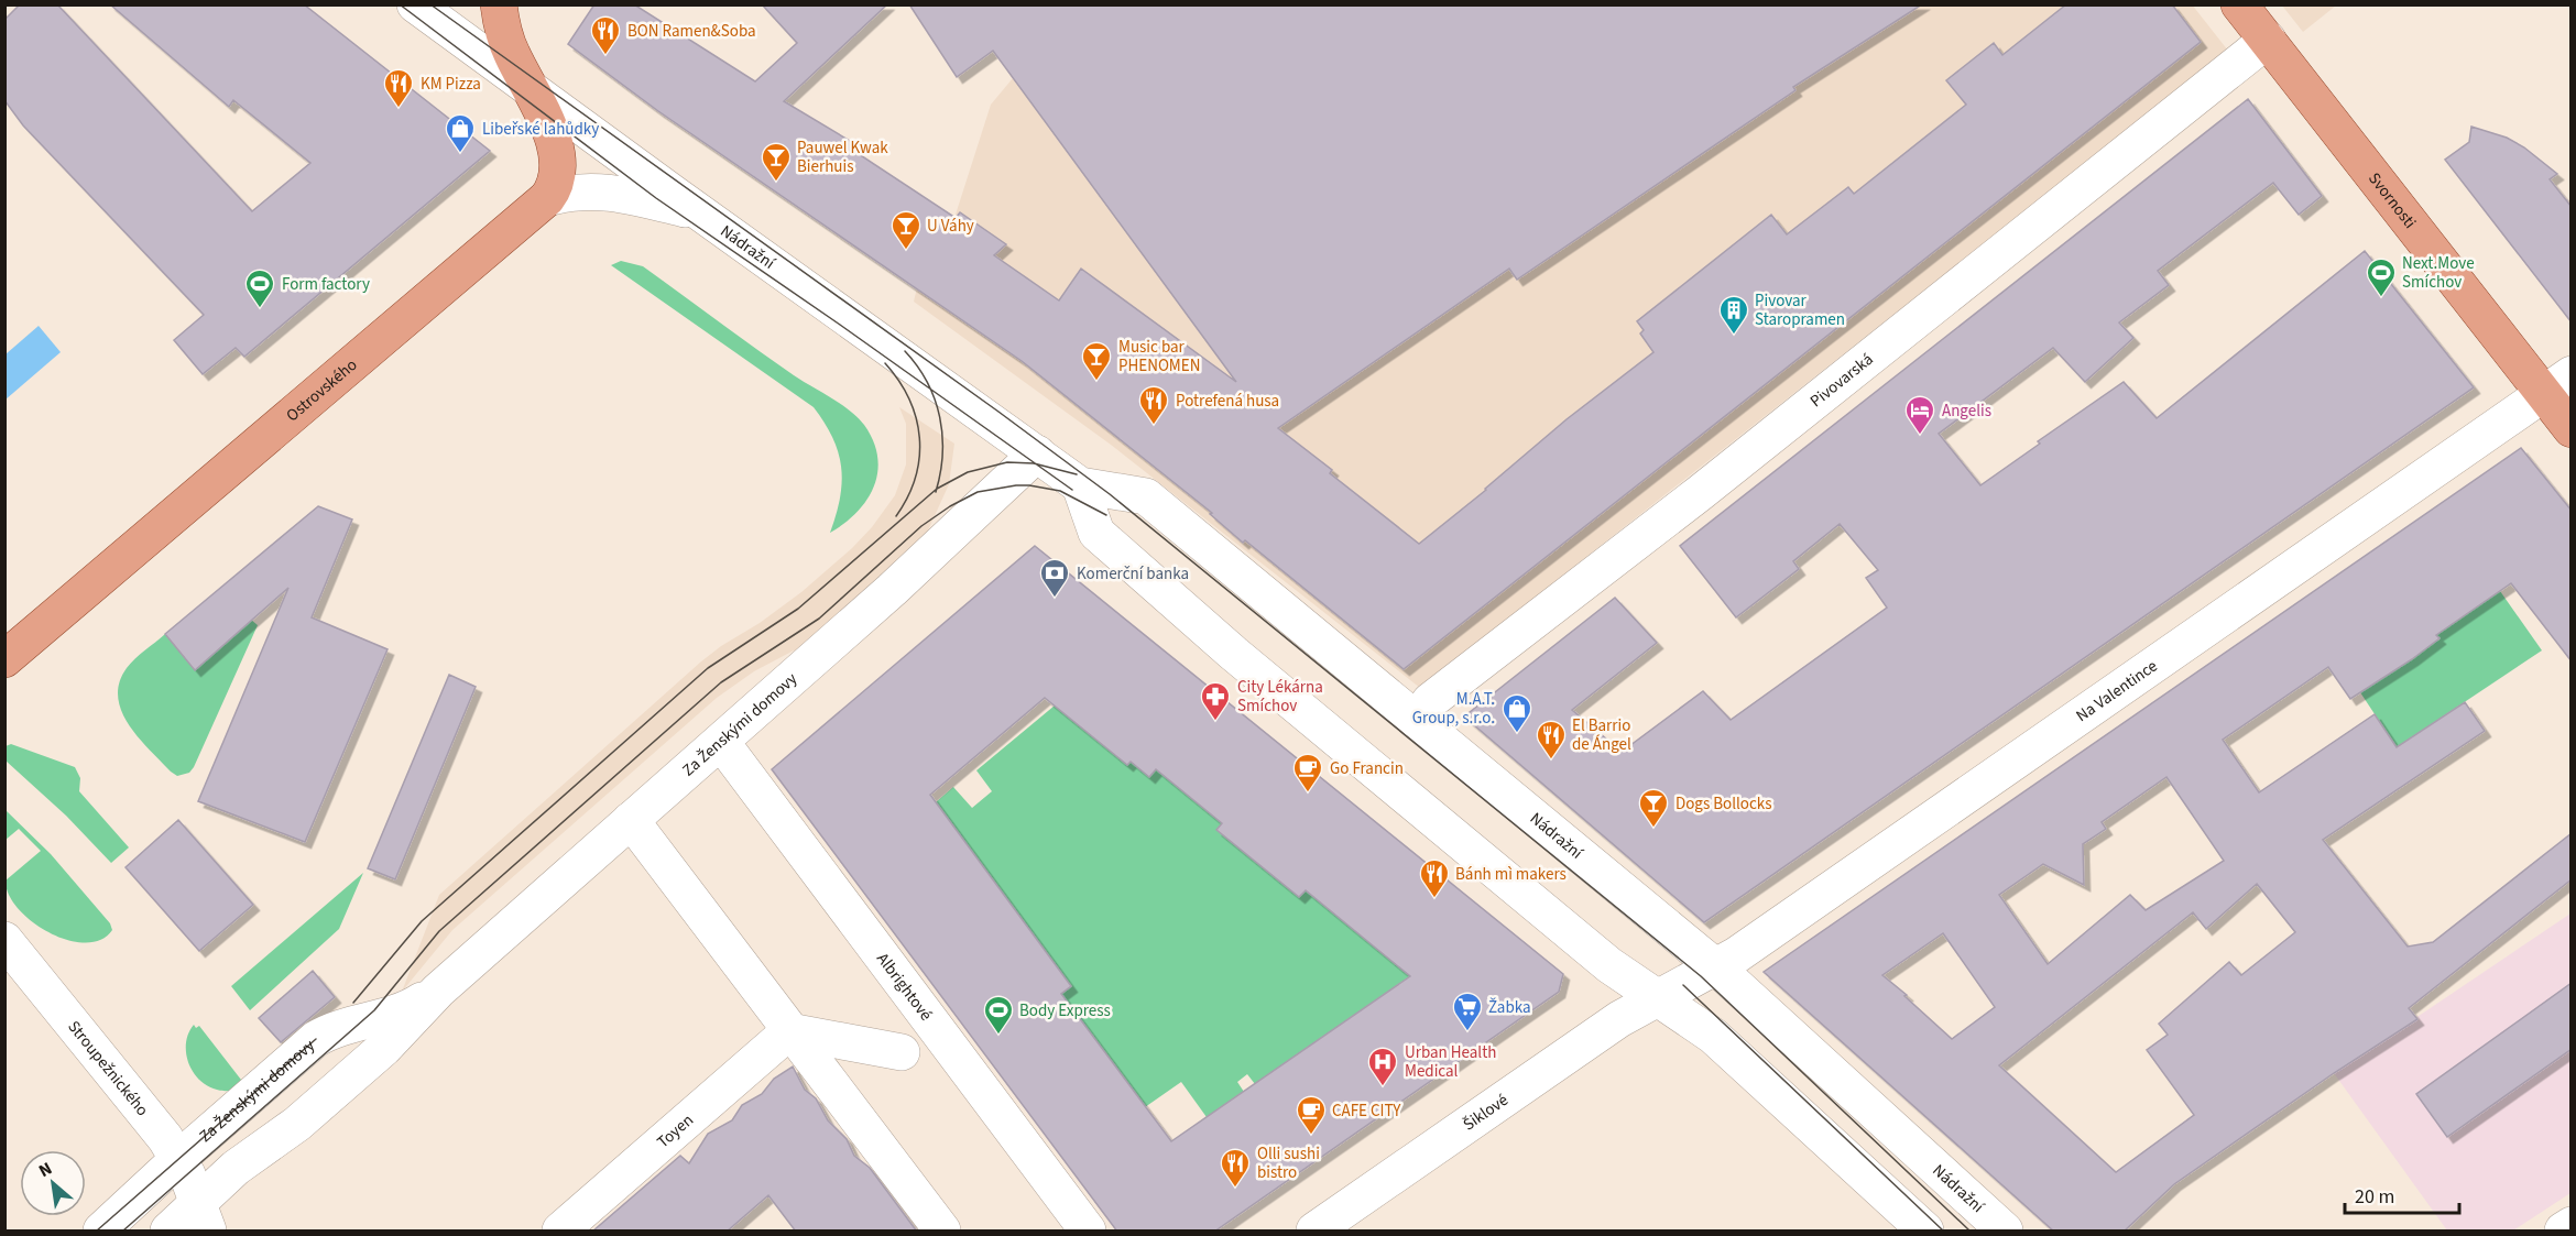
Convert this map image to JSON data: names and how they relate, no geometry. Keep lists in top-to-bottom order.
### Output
{
  "streets": {
    "main road": ["Svornosti", "Ostrovského"],
    "street": [
      "Nádražní",
      "Pivovarská",
      "Na Valentince",
      "Za Ženskými domovy",
      "Albrightové",
      "Stroupežnického",
      "Šiklové",
      "Toyen"
    ]
  },
  "crossings": [
    ["Svornosti", "Pivovarská"],
    ["Svornosti", "Na Valentince"],
    ["Nádražní", "Pivovarská"],
    ["Nádražní", "Na Valentince"],
    ["Nádražní", "Za Ženskými domovy"],
    ["Na Valentince", "Šiklové"],
    ["Za Ženskými domovy", "Albrightové"],
    ["Za Ženskými domovy", "Stroupežnického"]
  ],
  "places": {
    "restaurant": [
      "BON Ramen&Soba",
      "KM Pizza",
      "Potrefená husa",
      "El Barrio de Ángel",
      "Bánh mì makers",
      "Olli sushi bistro"
    ],
    "shop": ["Libeřské lahůdky", "M.A.T. Group, s.r.o."],
    "bar": [
      "Pauwel Kwak Bierhuis",
      "U Váhy",
      "Music bar PHENOMEN",
      "Dogs Bollocks"
    ],
    "sports": ["Next.Move Smíchov", "Form factory", "Body Express"],
    "building": ["Pivovar Staropramen"],
    "hotel": ["Angelis"],
    "bank": ["Komerční banka"],
    "pharmacy": ["City Lékárna Smíchov"],
    "cafe": ["Go Francin", "CAFE CITY"],
    "supermarket": ["Žabka"],
    "hospital": ["Urban Health Medical"]
  },
  "scale_bar": "20 m",
  "north": "top left"
}
